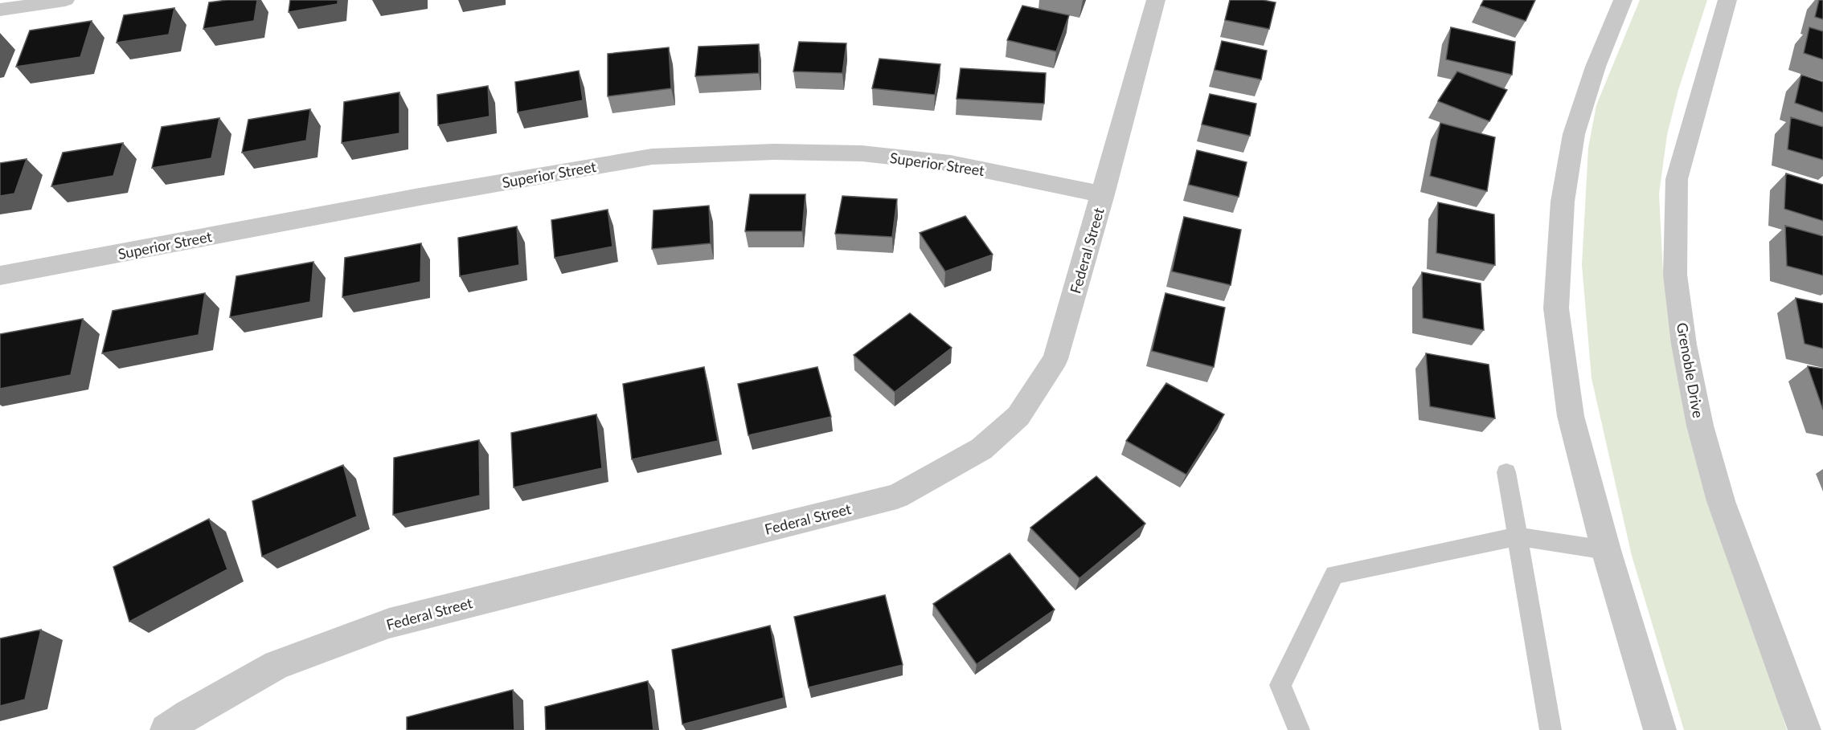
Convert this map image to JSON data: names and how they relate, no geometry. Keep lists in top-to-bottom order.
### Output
{
  "streets": {
    "street": ["Superior Street", "Federal Street", "Grenoble Drive"]
  },
  "crossings": [
    ["Superior Street", "Federal Street"]
  ]
}
